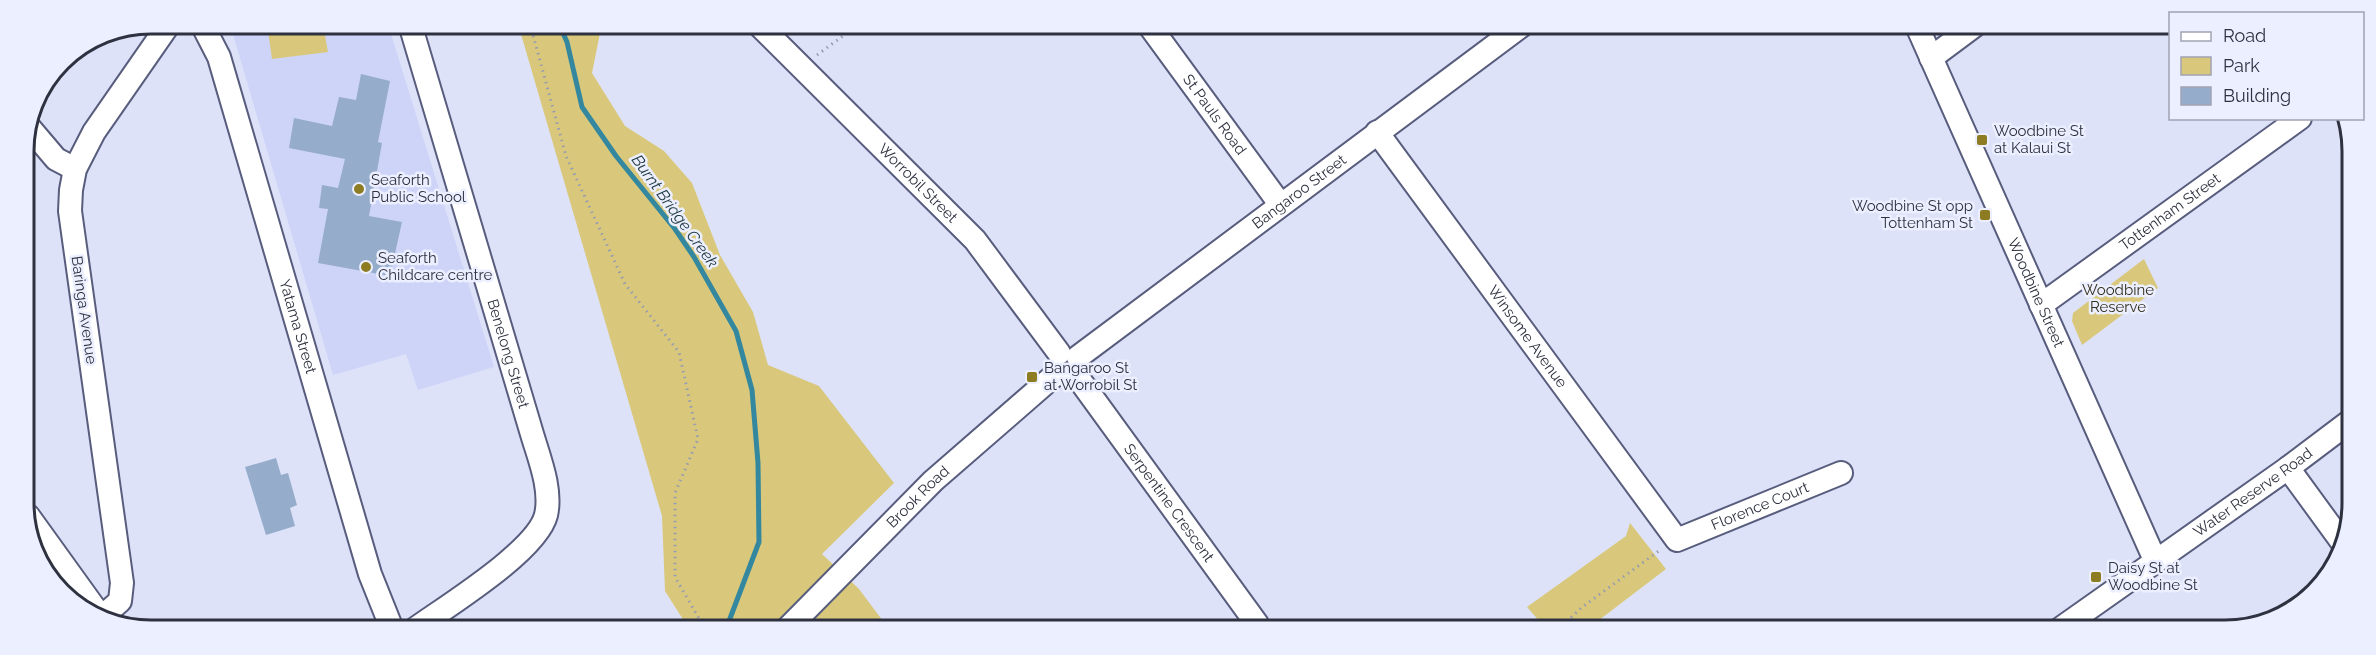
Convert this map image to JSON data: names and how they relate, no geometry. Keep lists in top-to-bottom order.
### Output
{
  "streets": {
    "street": [
      "St Pauls Road",
      "Worrobil Street",
      "Bangaroo Street",
      "Tottenham Street",
      "Woodbine Street",
      "Baringa Avenue",
      "Yatama Street",
      "Winsome Avenue",
      "Benelong Street",
      "Water Reserve Road",
      "Brook Road",
      "Serpentine Crescent",
      "Florence Court"
    ]
  },
  "crossings": [
    ["St Pauls Road", "Bangaroo Street"],
    ["Worrobil Street", "Bangaroo Street"],
    ["Worrobil Street", "Brook Road"],
    ["Worrobil Street", "Serpentine Crescent"],
    ["Bangaroo Street", "Winsome Avenue"],
    ["Bangaroo Street", "Brook Road"],
    ["Bangaroo Street", "Serpentine Crescent"],
    ["Tottenham Street", "Woodbine Street"],
    ["Woodbine Street", "Water Reserve Road"],
    ["Winsome Avenue", "Florence Court"],
    ["Brook Road", "Serpentine Crescent"]
  ],
  "water": ["Burnt Bridge Creek"],
  "parks": ["Woodbine Reserve"],
  "places": {
    "transit": [
      "Woodbine St at Kalaui St",
      "Woodbine St opp Tottenham St",
      "Bangaroo St at Worrobil St",
      "Daisy St at Woodbine St"
    ],
    "other": ["Seaforth Public School", "Seaforth Childcare centre"]
  },
  "legend": ["Road", "Park", "Building"]
}
